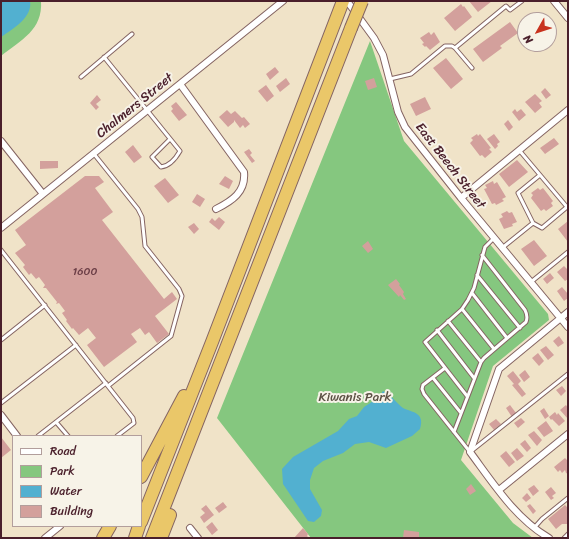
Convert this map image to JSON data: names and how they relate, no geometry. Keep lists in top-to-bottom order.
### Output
{
  "streets": {
    "street": ["Chalmers Street", "East Beech Street"]
  },
  "parks": ["Kiwanis Park"],
  "house_numbers": ["1600"],
  "legend": [
    "Road",
    "Park",
    "Water",
    "Building"
  ],
  "north": "bottom left"
}
